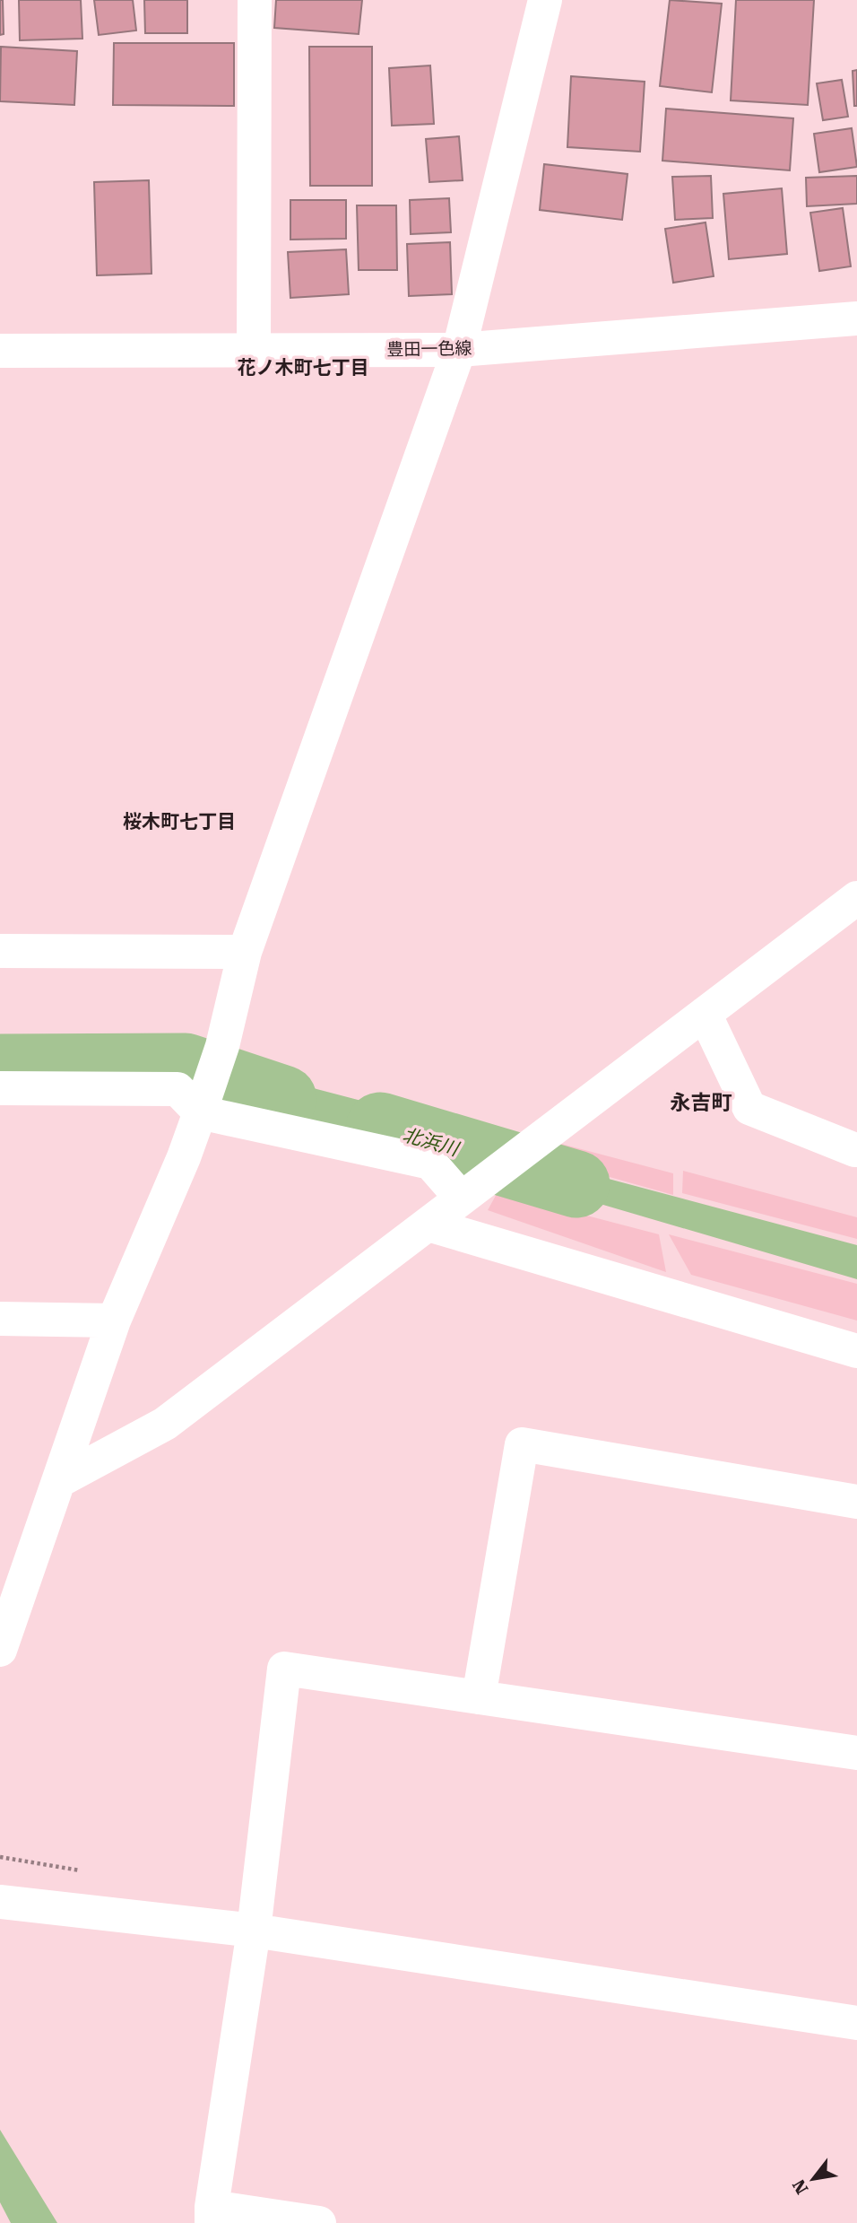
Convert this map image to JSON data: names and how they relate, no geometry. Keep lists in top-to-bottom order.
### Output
{
  "streets": {
    "street": ["豊田一色線"]
  },
  "districts": ["花ノ木町七丁目", "桜木町七丁目", "永吉町"],
  "water": ["北浜川"],
  "north": "bottom left"
}
